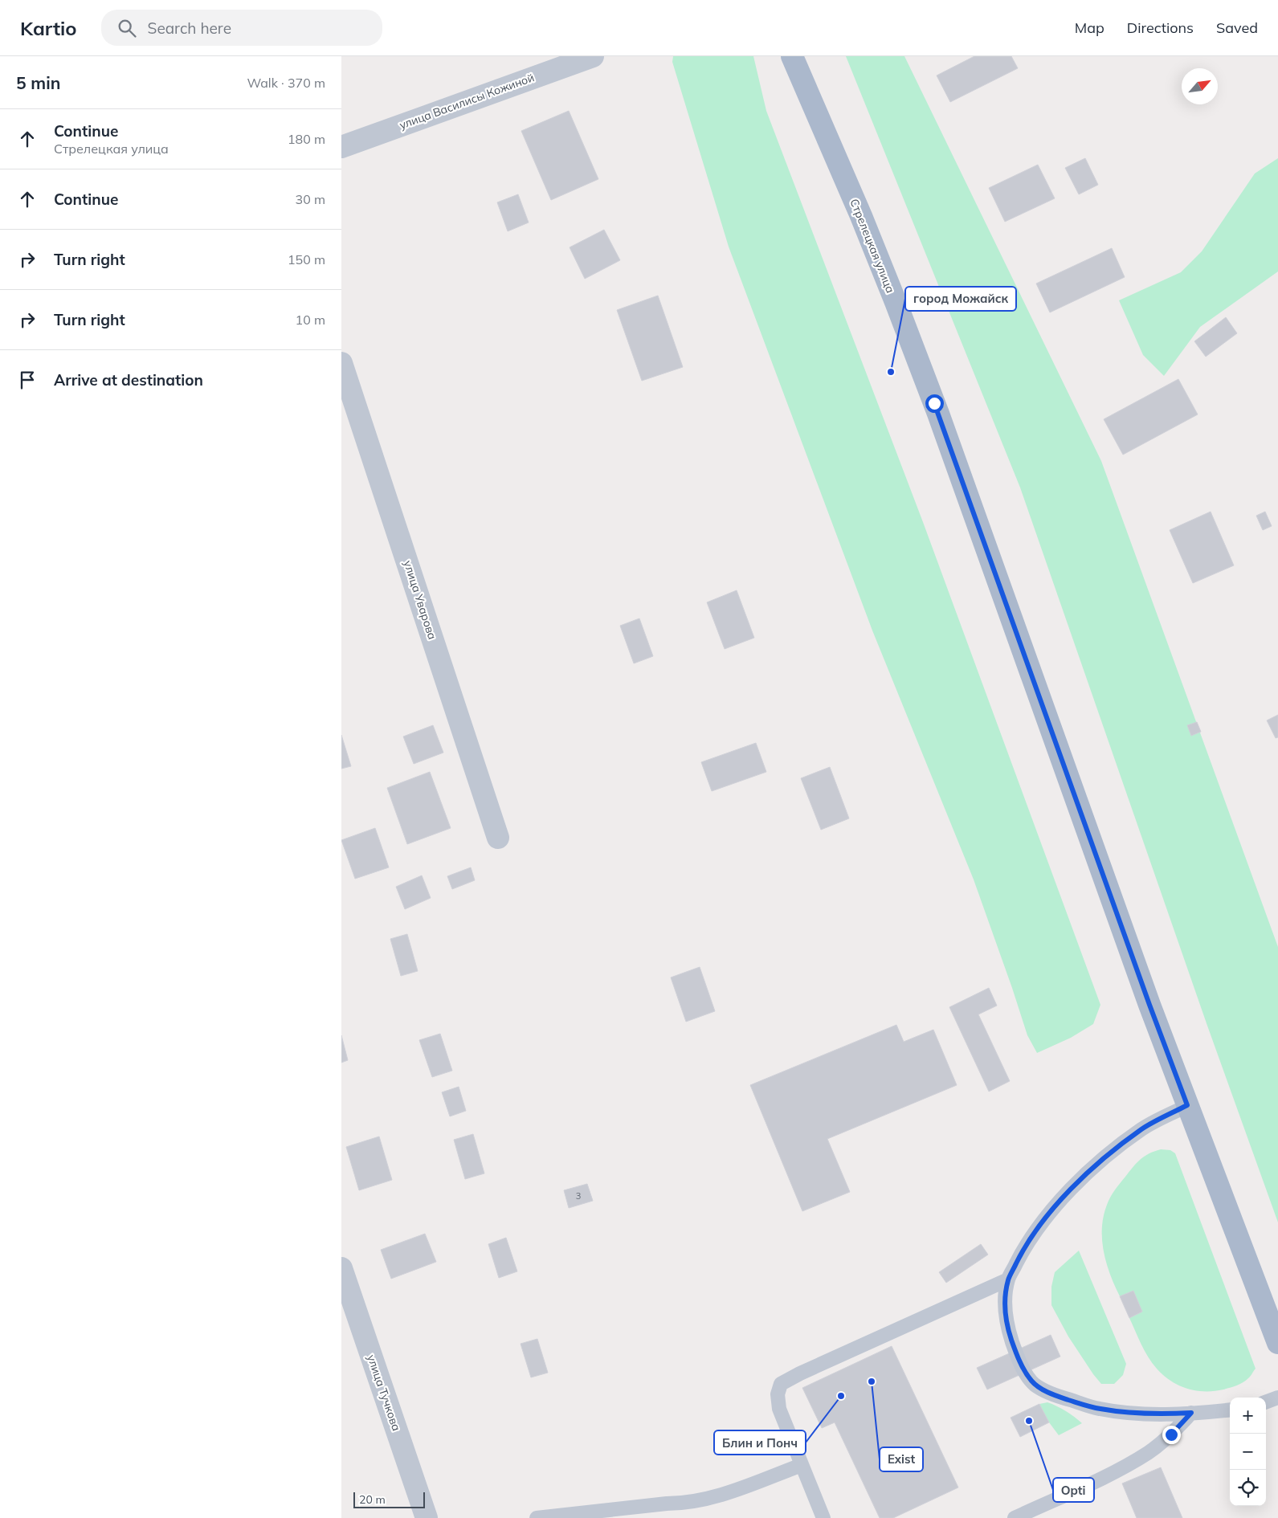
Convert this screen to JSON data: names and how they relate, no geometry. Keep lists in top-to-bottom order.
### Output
{
  "streets": {
    "main road": ["Стрелецкая улица"],
    "street": ["улица Василисы Кожиной", "улица Уварова", "улица Тучкова"]
  },
  "places": [
    "город Можайск",
    "Exist",
    "Блин и Понч",
    "Opti"
  ],
  "house_numbers": ["3"],
  "scale_bar": "20 m",
  "north": "top right",
  "page": {
    "header": "Kartio",
    "search": "Search here",
    "nav": ["Map", "Directions", "Saved"],
    "heading": ["5 min", "Walk · 370 m"],
    "list": [
      ["Continue", "Стрелецкая улица", "180 m"],
      ["Continue", "30 m"],
      ["Turn right", "150 m"],
      ["Turn right", "10 m"],
      "Arrive at destination"
    ],
    "map_buttons": ["+", "−"],
    "scale": "20 m"
  }
}
